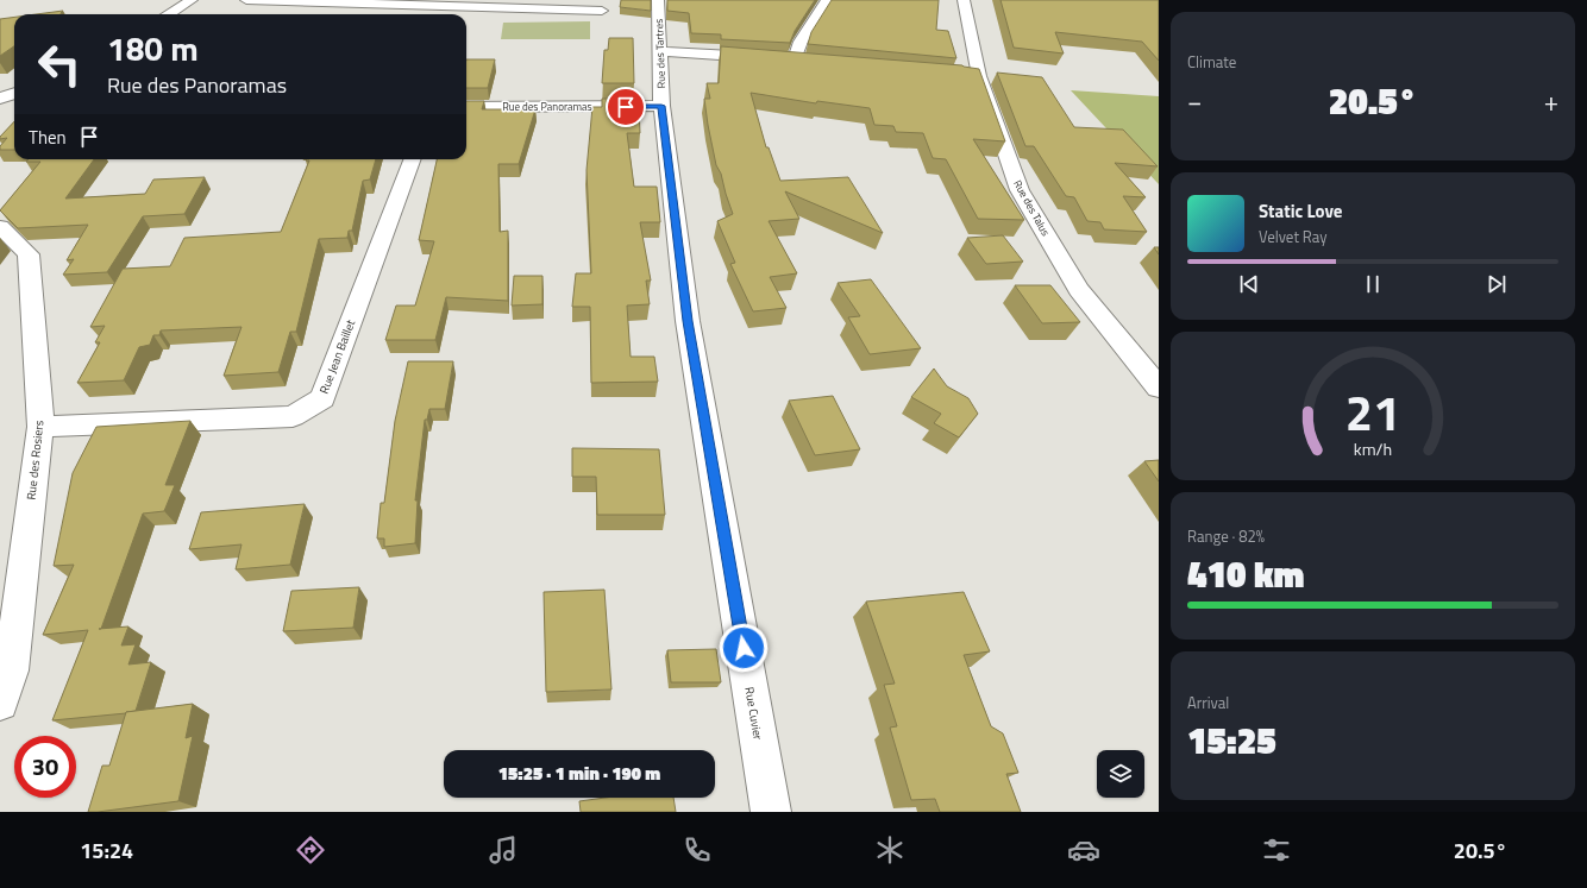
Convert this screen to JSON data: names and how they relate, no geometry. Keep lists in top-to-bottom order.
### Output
{
  "streets": {
    "street": [
      "Rue des Tartres",
      "Rue des Panoramas",
      "Rue des Talus",
      "Rue Jean Baillet",
      "Rue des Rosiers",
      "Rue Cuvier"
    ]
  },
  "crossings": [
    ["Rue des Tartres", "Rue des Panoramas"],
    ["Rue des Tartres", "Rue Cuvier"],
    ["Rue des Panoramas", "Rue Cuvier"],
    ["Rue Jean Baillet", "Rue des Rosiers"]
  ],
  "page": {
    "tile": [
      "Climate",
      ["Range · 82%", "410 km"],
      ["Arrival", "15:25"]
    ],
    "turn": ["180 m", "Rue des Panoramas"],
    "heat": ["−", "20.5°", "+"],
    "then": "Then",
    "song": ["Static Love", "Velvet Ray"],
    "limit": "30",
    "trip": "15:25 · 1 min · 190 m",
    "tabs": ["15:24", "20.5°"],
    "gauge": ["21", "km/h"]
  }
}
